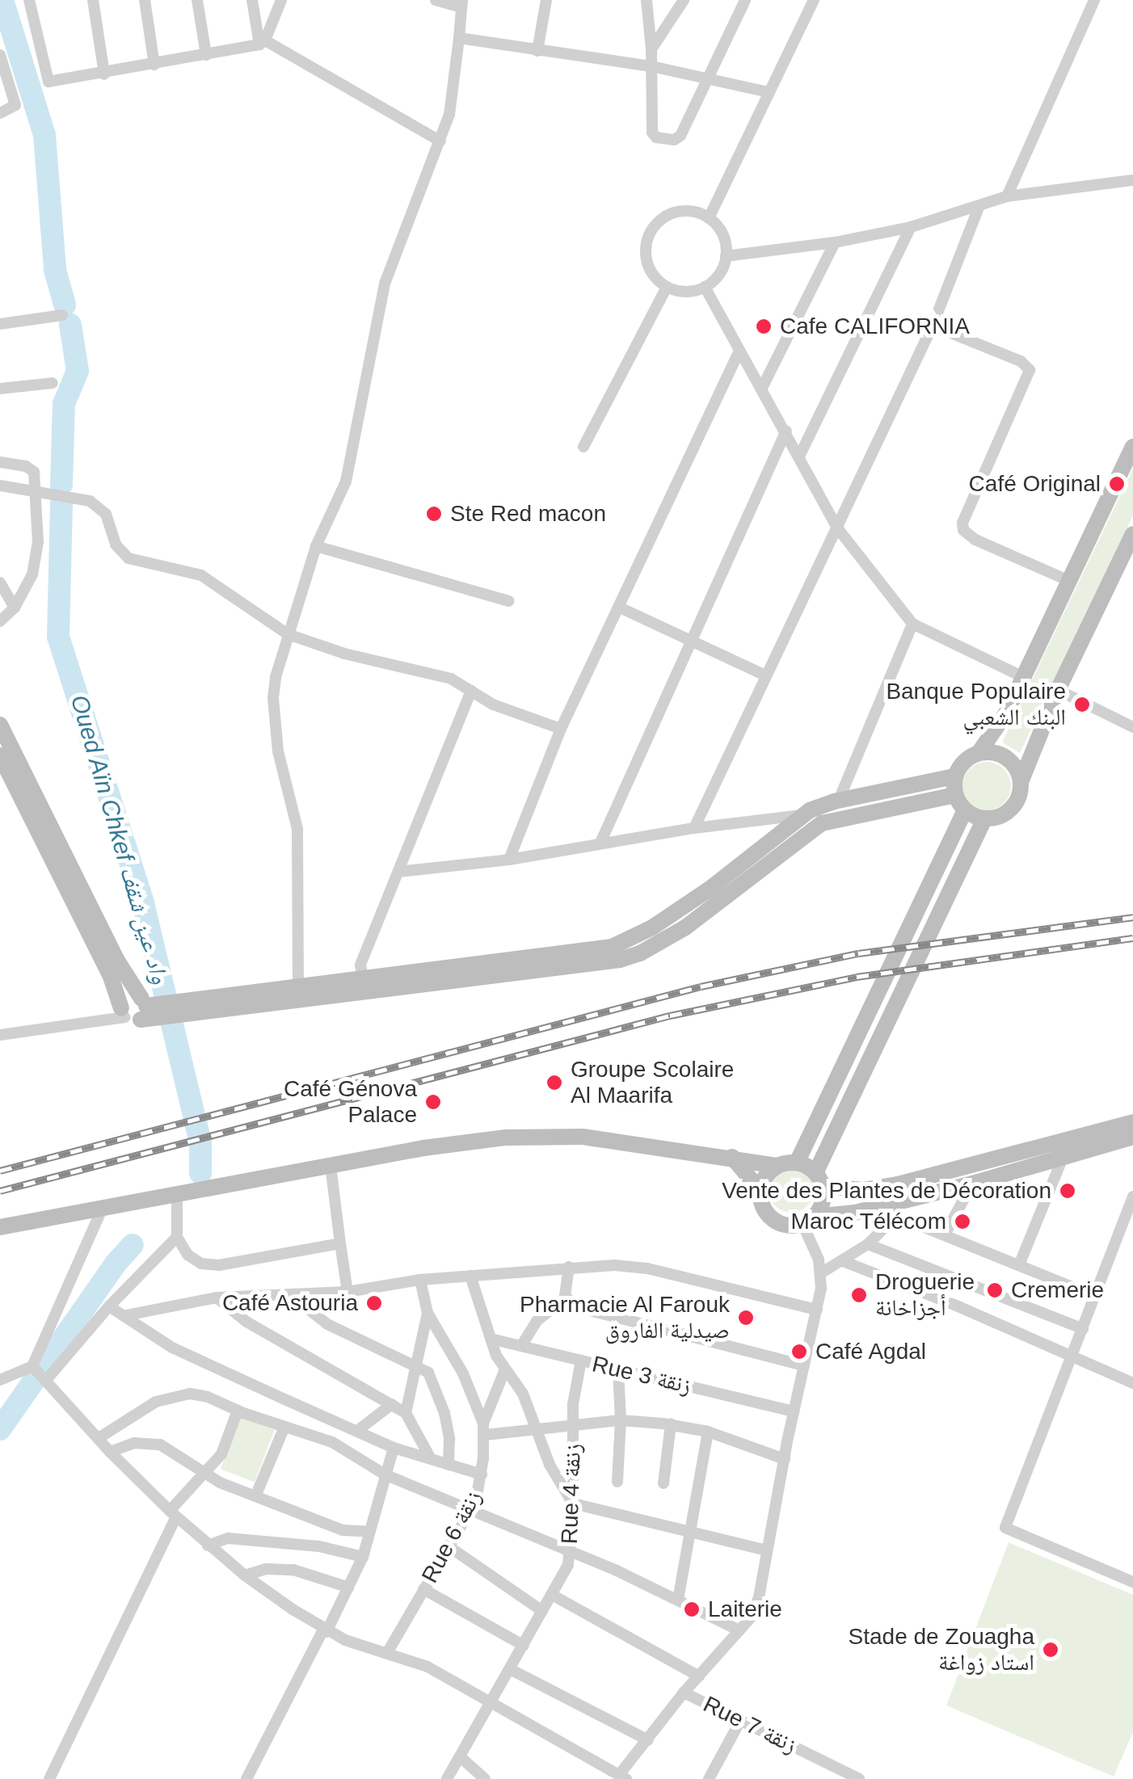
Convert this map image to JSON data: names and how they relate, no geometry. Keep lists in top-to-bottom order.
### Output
{
  "streets": {
    "street": [
      "Rue 3 زنقة",
      "Rue 4 زنقة",
      "Rue 6 زنقة",
      "Rue 7 زنقة"
    ]
  },
  "crossings": [
    ["Rue 3 زنقة", "Rue 4 زنقة"]
  ],
  "water": ["Oued Aïn Chkef واد عين شقف"],
  "places": [
    "Cafe CALIFORNIA",
    "Café Original",
    "Ste Red macon",
    "Banque Populaire البنك الشعبي",
    "Groupe Scolaire Al Maarifa",
    "Café Génova Palace",
    "Vente des Plantes de Décoration",
    "Maroc Télécom",
    "Cremerie",
    "Droguerie أجزاخانة",
    "Café Astouria",
    "Pharmacie Al Farouk صيدلية الفاروق",
    "Café Agdal",
    "Laiterie",
    "Stade de Zouagha استاد زواغة"
  ]
}
